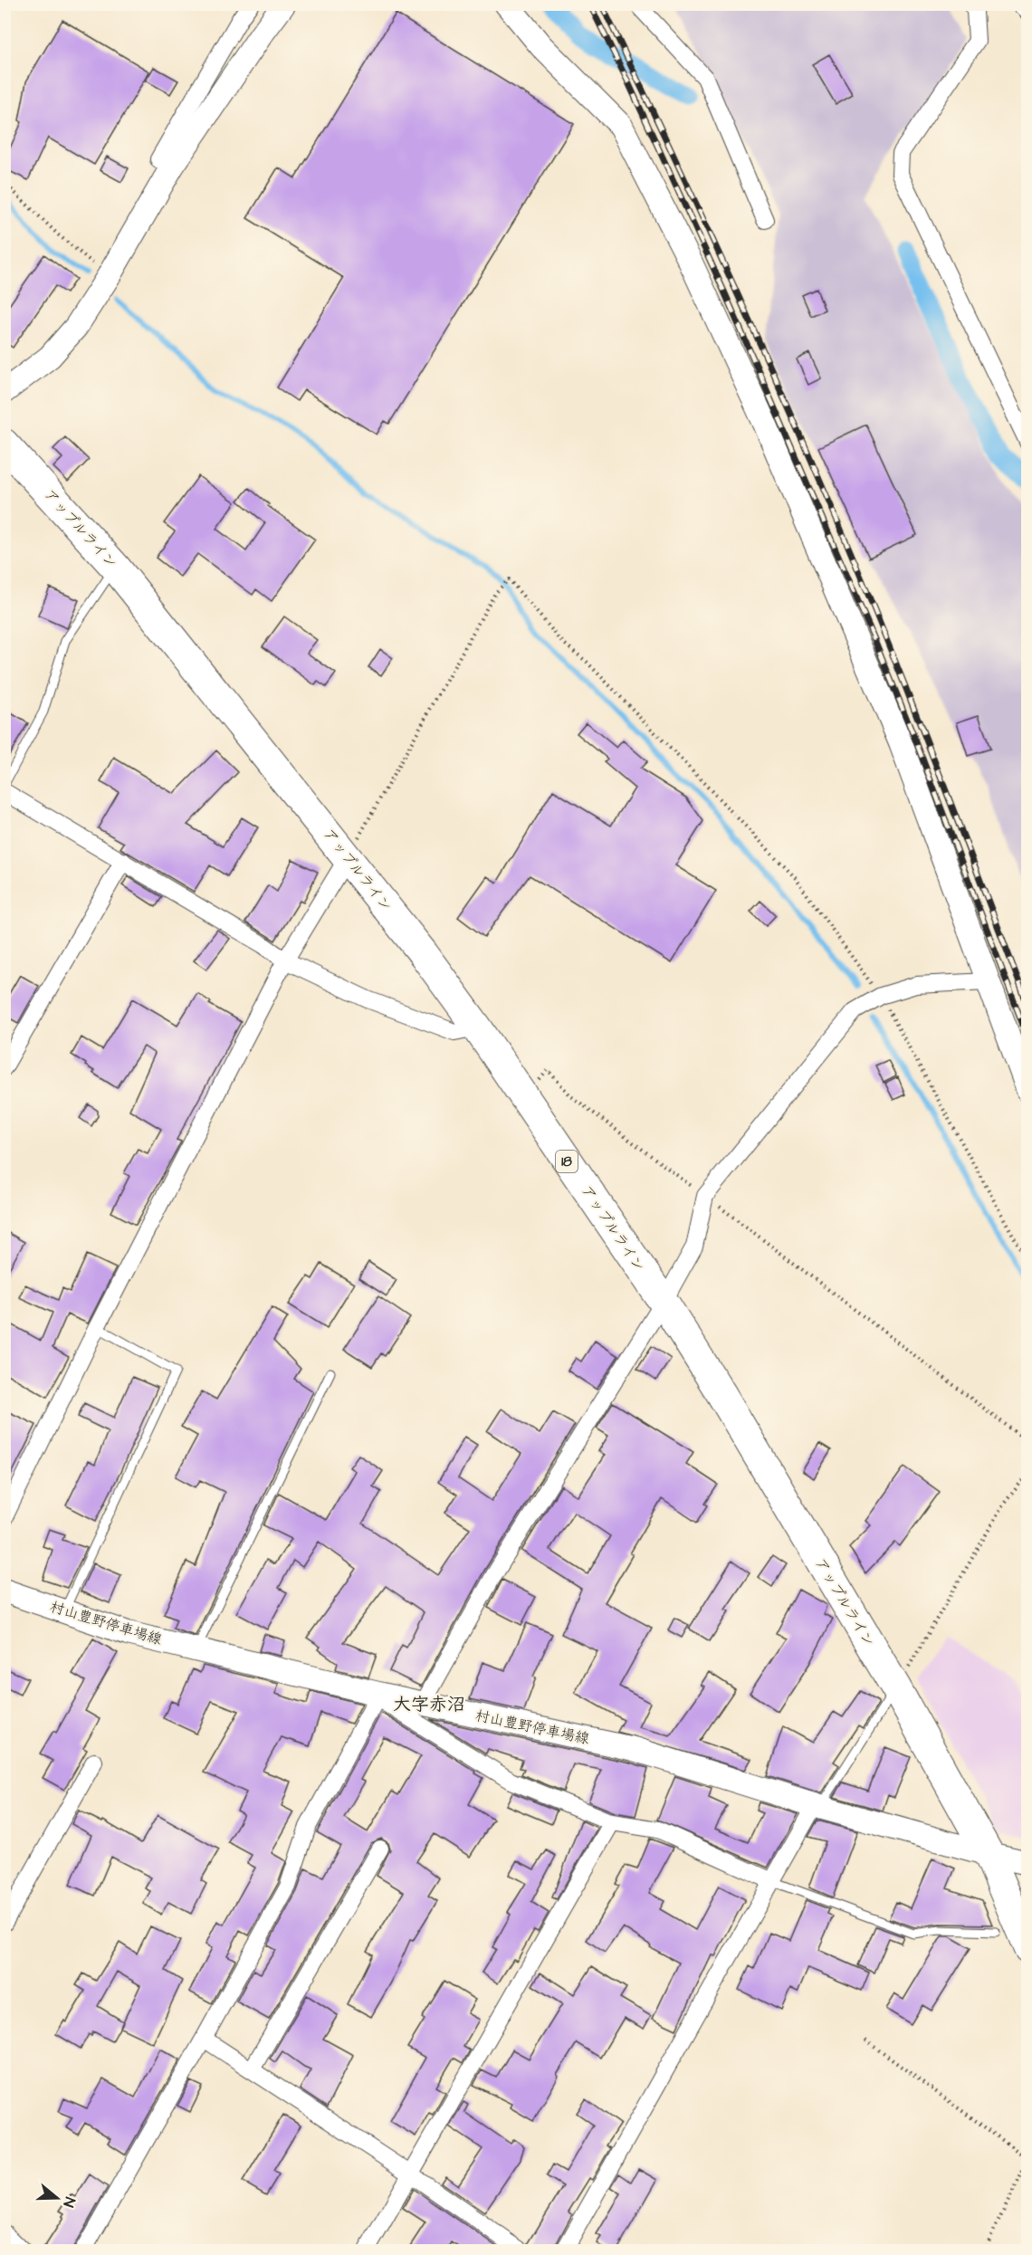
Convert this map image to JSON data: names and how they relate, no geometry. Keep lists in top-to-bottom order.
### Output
{
  "streets": {
    "highway": ["アップルライン", "18"],
    "street": ["村山豊野停車場線"]
  },
  "crossings": [
    ["アップルライン", "村山豊野停車場線"]
  ],
  "districts": ["大字赤沼"],
  "north": "right"
}
